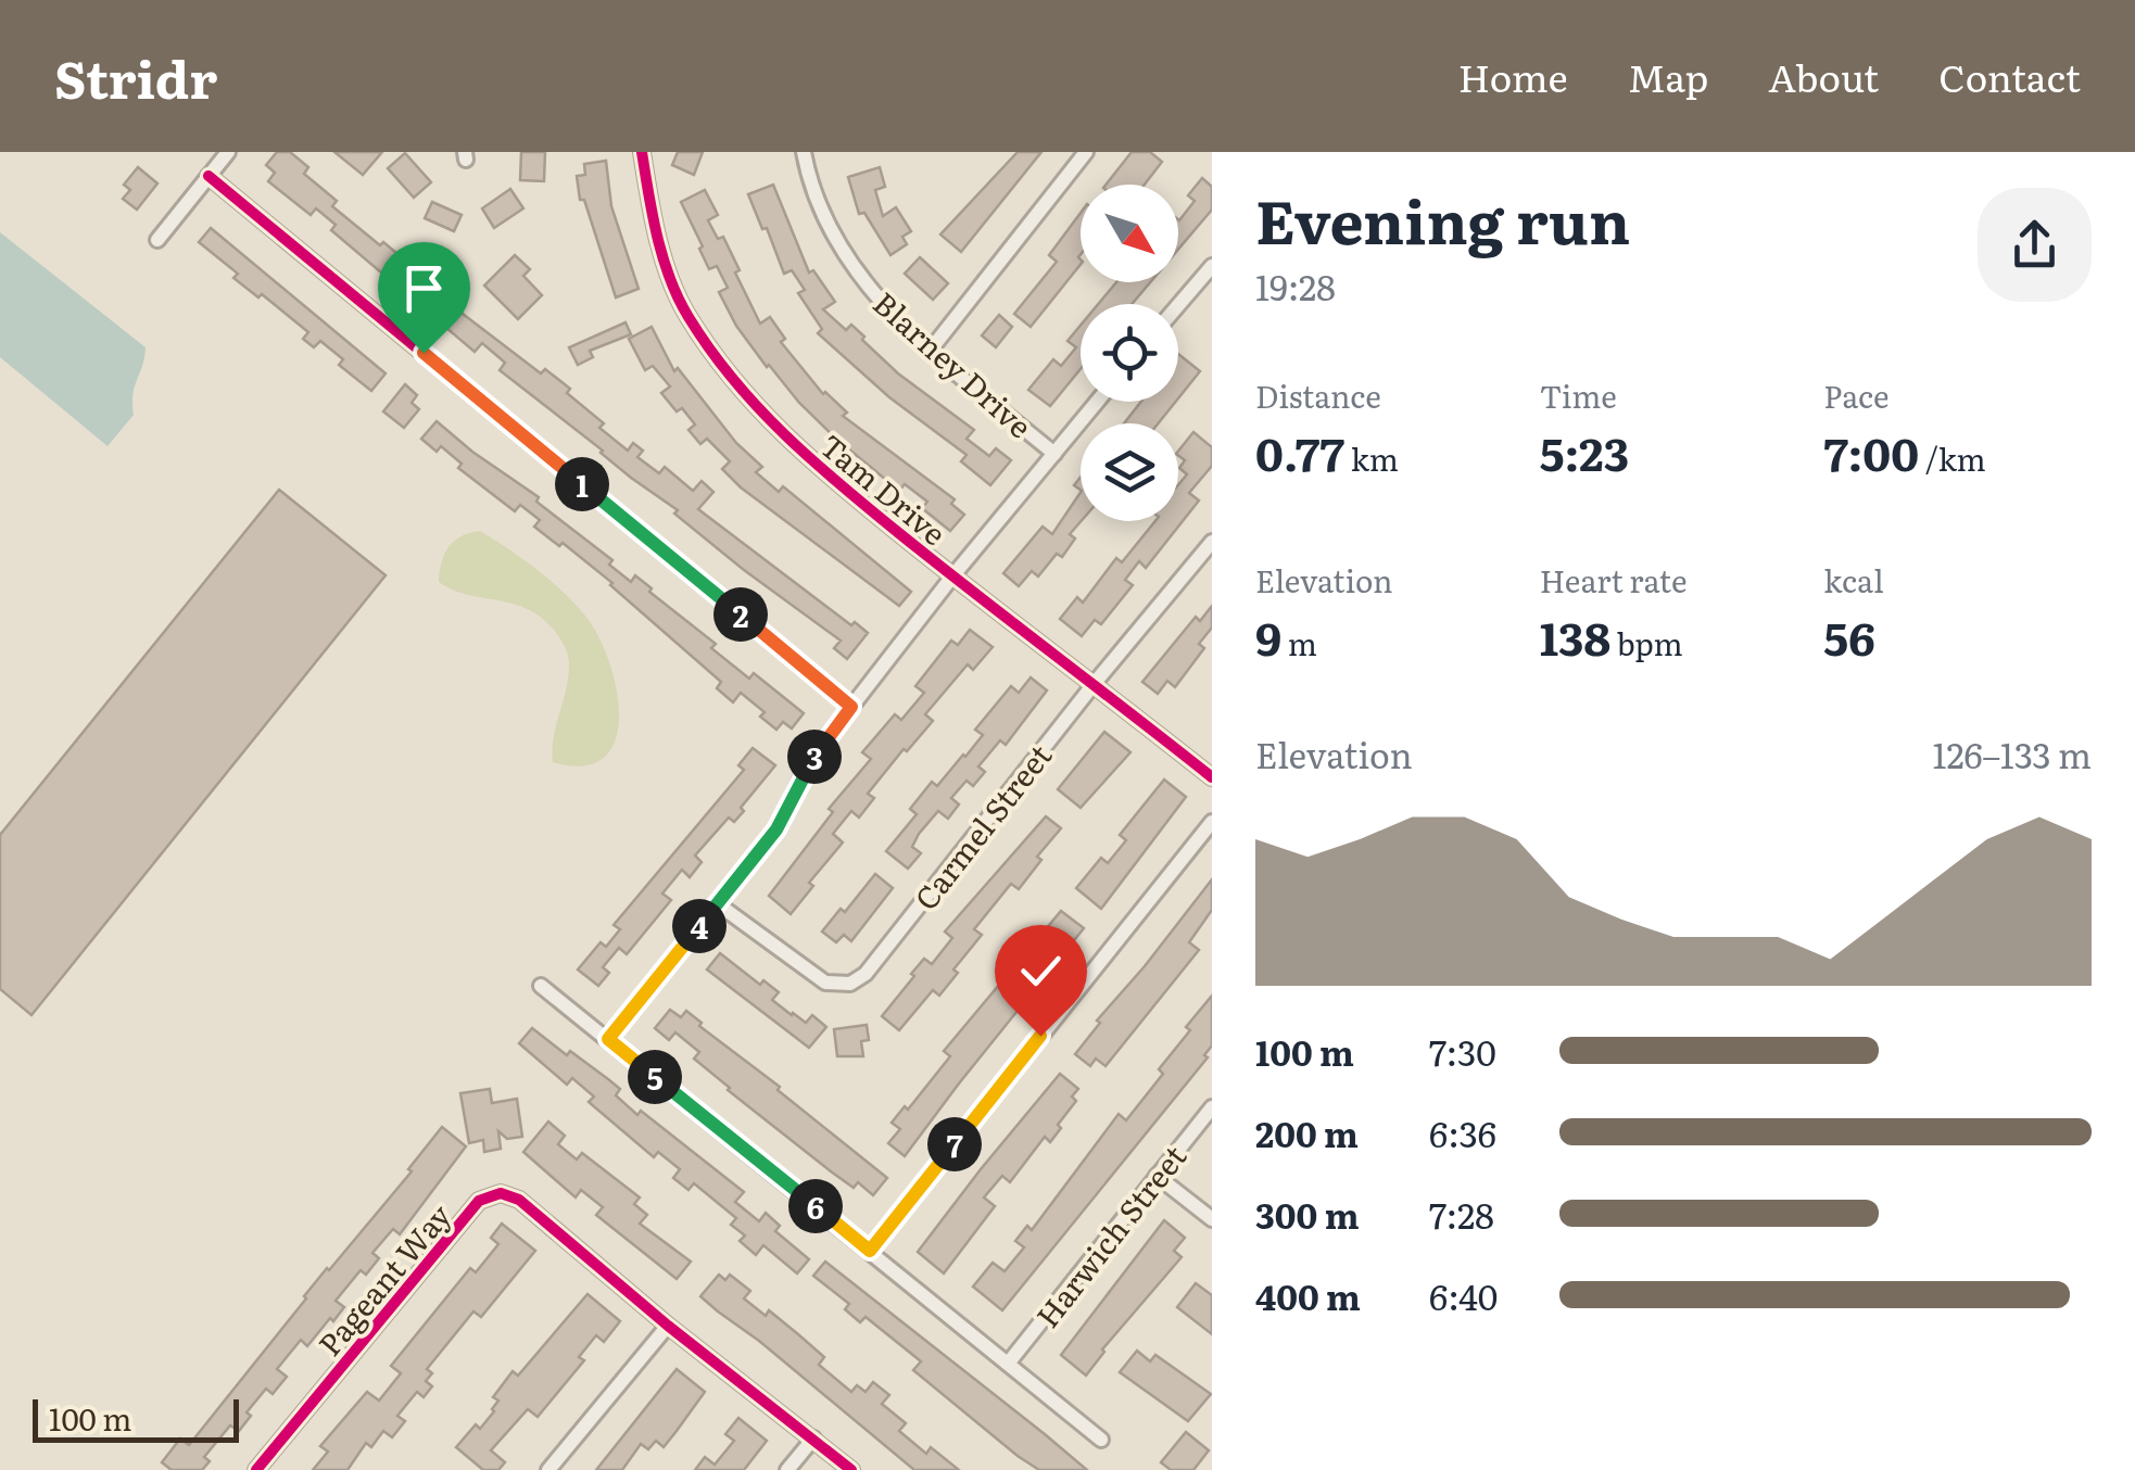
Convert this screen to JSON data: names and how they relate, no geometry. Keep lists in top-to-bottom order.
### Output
{
  "streets": {
    "street": [
      "Blarney Drive",
      "Tam Drive",
      "Carmel Street",
      "Harwich Street",
      "Pageant Way"
    ]
  },
  "crossings": [
    ["Tam Drive", "Carmel Street"]
  ],
  "scale_bar": "100 m",
  "north": "bottom right",
  "page": {
    "header": "Stridr",
    "nav": [
      "Home",
      "Map",
      "About",
      "Contact"
    ],
    "heading": ["Evening run", "19:28"],
    "stats": [
      ["Distance", "0.77 km"],
      ["Time", "5:23"],
      ["Pace", "7:00 /km"],
      ["Elevation", "9 m"],
      ["Heart rate", "138 bpm"],
      ["kcal", "56"]
    ],
    "pins": [
      "1",
      "2",
      "3",
      "4",
      "5",
      "7",
      "6"
    ],
    "chart": ["Elevation", "126–133 m"],
    "list": [
      {
        "name": "100 m",
        "note": "7:30"
      },
      {
        "name": "200 m",
        "note": "6:36"
      },
      {
        "name": "300 m",
        "note": "7:28"
      },
      {
        "name": "400 m",
        "note": "6:40"
      }
    ],
    "scale": "100 m"
  }
}
